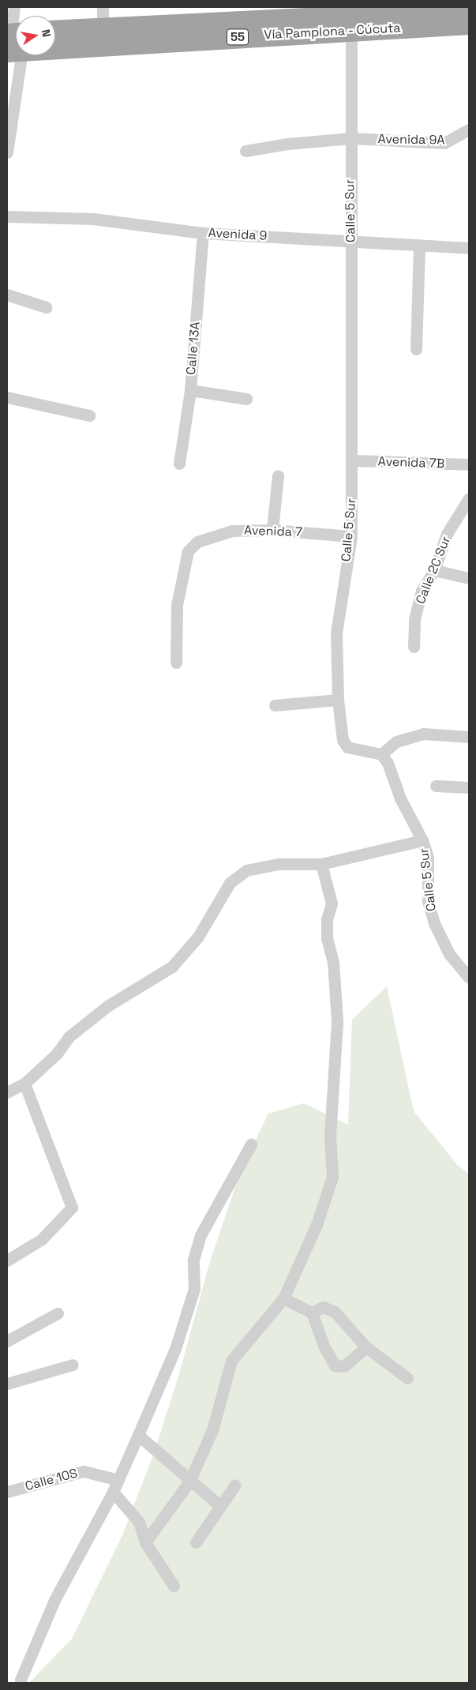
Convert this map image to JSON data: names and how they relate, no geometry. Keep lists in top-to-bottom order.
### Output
{
  "streets": {
    "highway": ["Vía Pamplona - Cúcuta", "55"],
    "street": [
      "Avenida 9A",
      "Calle 5 Sur",
      "Avenida 9",
      "Calle 13A",
      "Avenida 7B",
      "Avenida 7",
      "Calle 2C Sur",
      "Calle 10S"
    ]
  },
  "crossings": [
    ["Vía Pamplona - Cúcuta", "Calle 5 Sur"],
    ["Avenida 9A", "Calle 5 Sur"],
    ["Calle 5 Sur", "Avenida 9"],
    ["Calle 5 Sur", "Avenida 7B"],
    ["Calle 5 Sur", "Avenida 7"],
    ["Avenida 9", "Calle 13A"]
  ],
  "north": "right"
}
